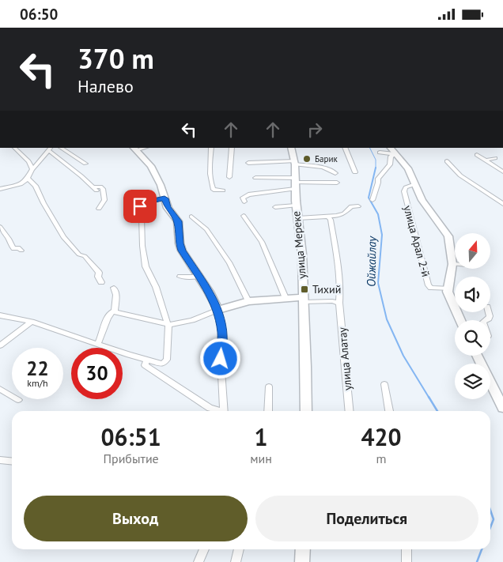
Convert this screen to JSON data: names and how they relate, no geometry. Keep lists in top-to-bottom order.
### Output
{
  "streets": {
    "street": ["улица Арал 2-й", "улица Мереке", "улица Алатау"]
  },
  "water": ["Ойжайлау"],
  "places": {
    "other": ["Барик"],
    "transit": ["Тихий"]
  },
  "north": "top",
  "page": {
    "status": "06:50",
    "turn": ["370 m", "Налево"],
    "speed": "22 km/h",
    "limit": "30",
    "eta": [
      "06:51",
      "Прибытие",
      "1",
      "мин",
      "420",
      "m"
    ],
    "buttons": ["Выход", "Поделиться"]
  }
}
